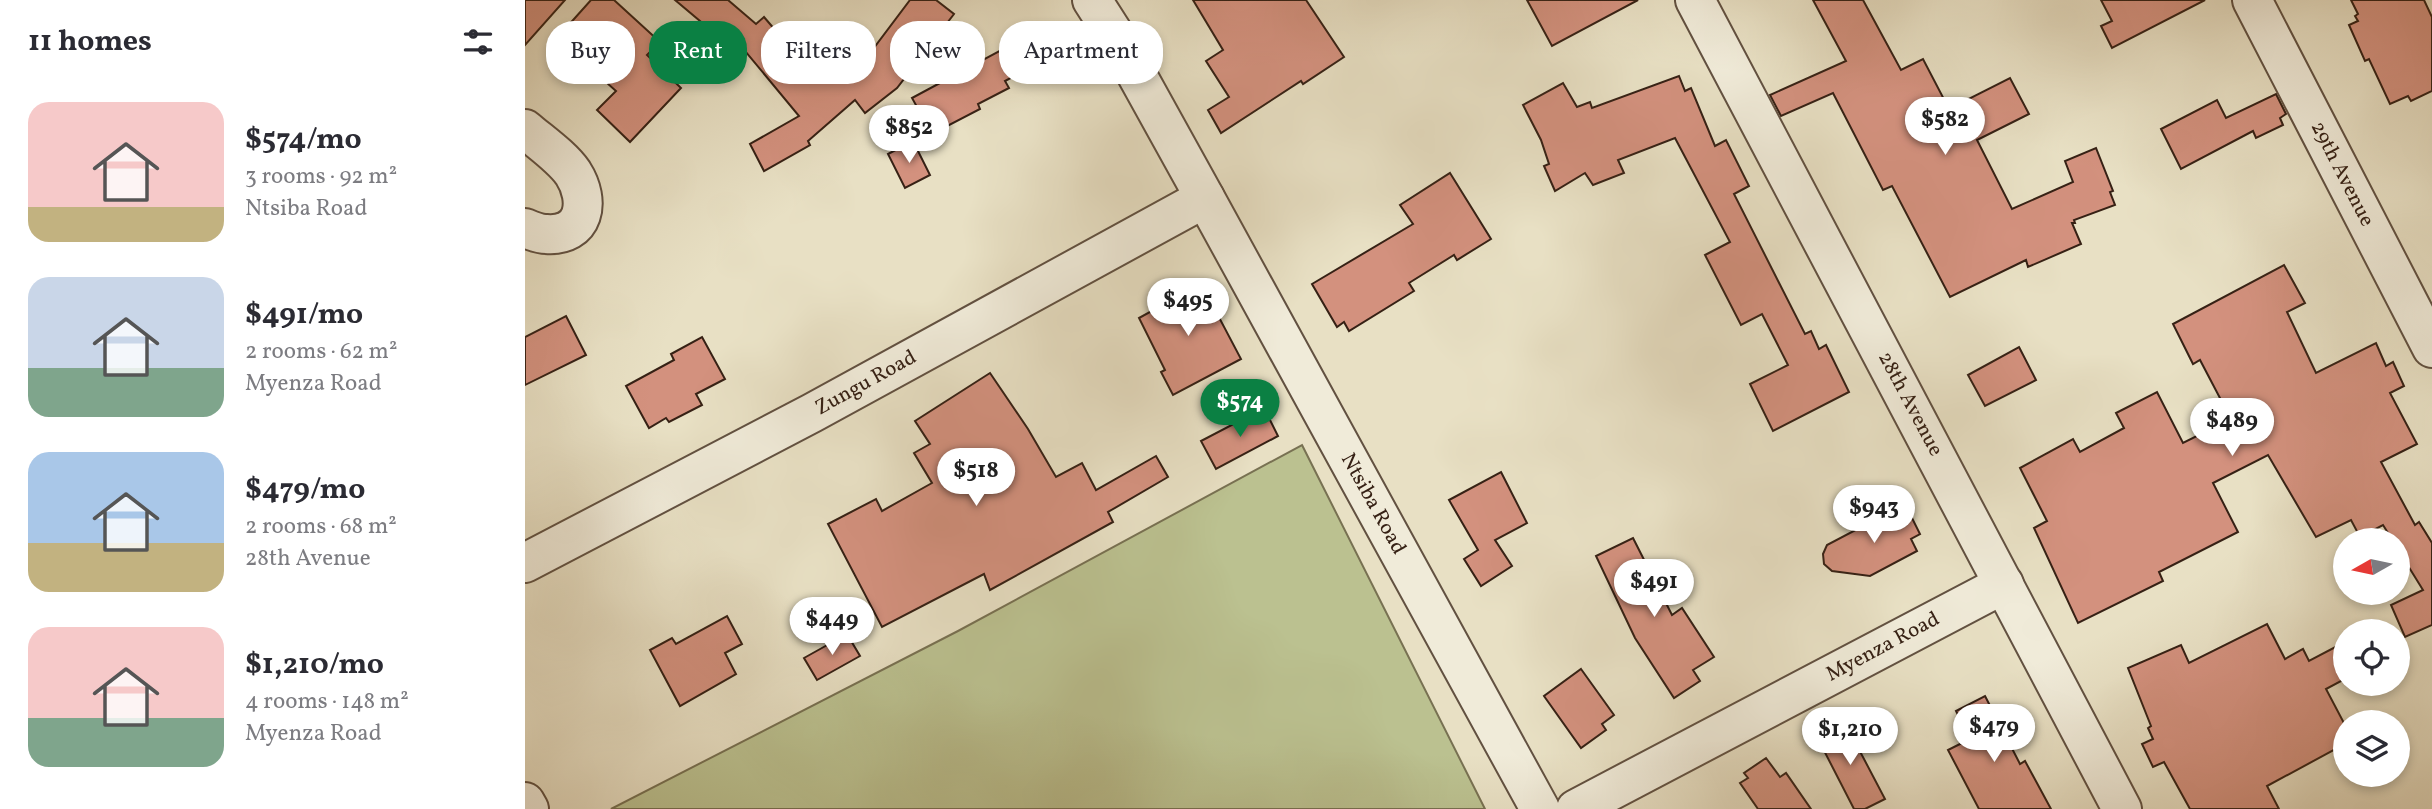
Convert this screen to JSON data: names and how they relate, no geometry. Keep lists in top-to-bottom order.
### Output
{
  "streets": {
    "street": [
      "29th Avenue",
      "Zungu Road",
      "28th Avenue",
      "Ntsiba Road",
      "Myenza Road"
    ]
  },
  "crossings": [
    ["Zungu Road", "Ntsiba Road"],
    ["28th Avenue", "Myenza Road"]
  ],
  "north": "left",
  "page": {
    "heading": "11 homes",
    "chip": [
      "Buy",
      "Rent",
      "Filters",
      "New",
      "Apartment"
    ],
    "list": [
      {
        "name": "$574/mo",
        "note": "3 rooms · 92 m² · Ntsiba Road"
      },
      {
        "name": "$491/mo",
        "note": "2 rooms · 62 m² · Myenza Road"
      },
      {
        "name": "$479/mo",
        "note": "2 rooms · 68 m² · 28th Avenue"
      },
      {
        "name": "$1,210/mo",
        "note": "4 rooms · 148 m² · Myenza Road"
      }
    ],
    "price": [
      "$582",
      "$852",
      "$495",
      "$574",
      "$489",
      "$518",
      "$943",
      "$491",
      "$449",
      "$479",
      "$1,210"
    ]
  }
}
